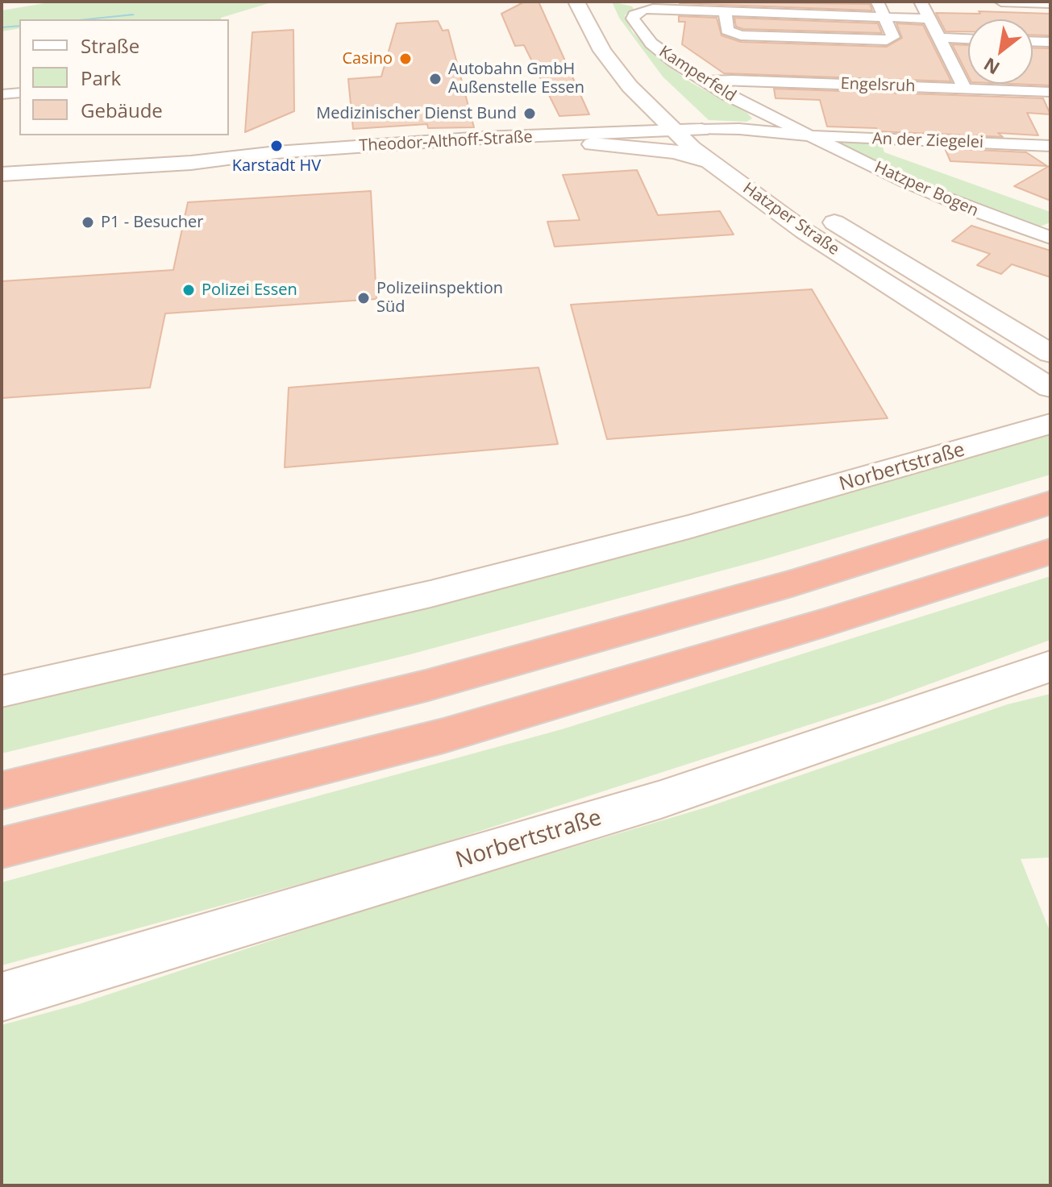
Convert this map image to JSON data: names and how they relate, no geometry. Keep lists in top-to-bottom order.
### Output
{
  "streets": {
    "main road": ["Hatzper Straße", "Norbertstraße"],
    "street": [
      "Kamperfeld",
      "Engelsruh",
      "An der Ziegelei",
      "Theodor-Althoff-Straße",
      "Hatzper Bogen"
    ]
  },
  "crossings": [
    ["Kamperfeld", "Engelsruh"],
    ["Kamperfeld", "An der Ziegelei"],
    ["Kamperfeld", "Hatzper Bogen"],
    ["An der Ziegelei", "Theodor-Althoff-Straße"],
    ["An der Ziegelei", "Hatzper Bogen"],
    ["An der Ziegelei", "Hatzper Straße"],
    ["Theodor-Althoff-Straße", "Hatzper Straße"]
  ],
  "places": [
    "Casino",
    "Autobahn GmbH Außenstelle Essen",
    "Medizinischer Dienst Bund",
    "Karstadt HV",
    "P1 - Besucher",
    "Polizei Essen",
    "Polizeiinspektion Süd"
  ],
  "legend": ["Straße", "Park", "Gebäude"],
  "north": "bottom left"
}
